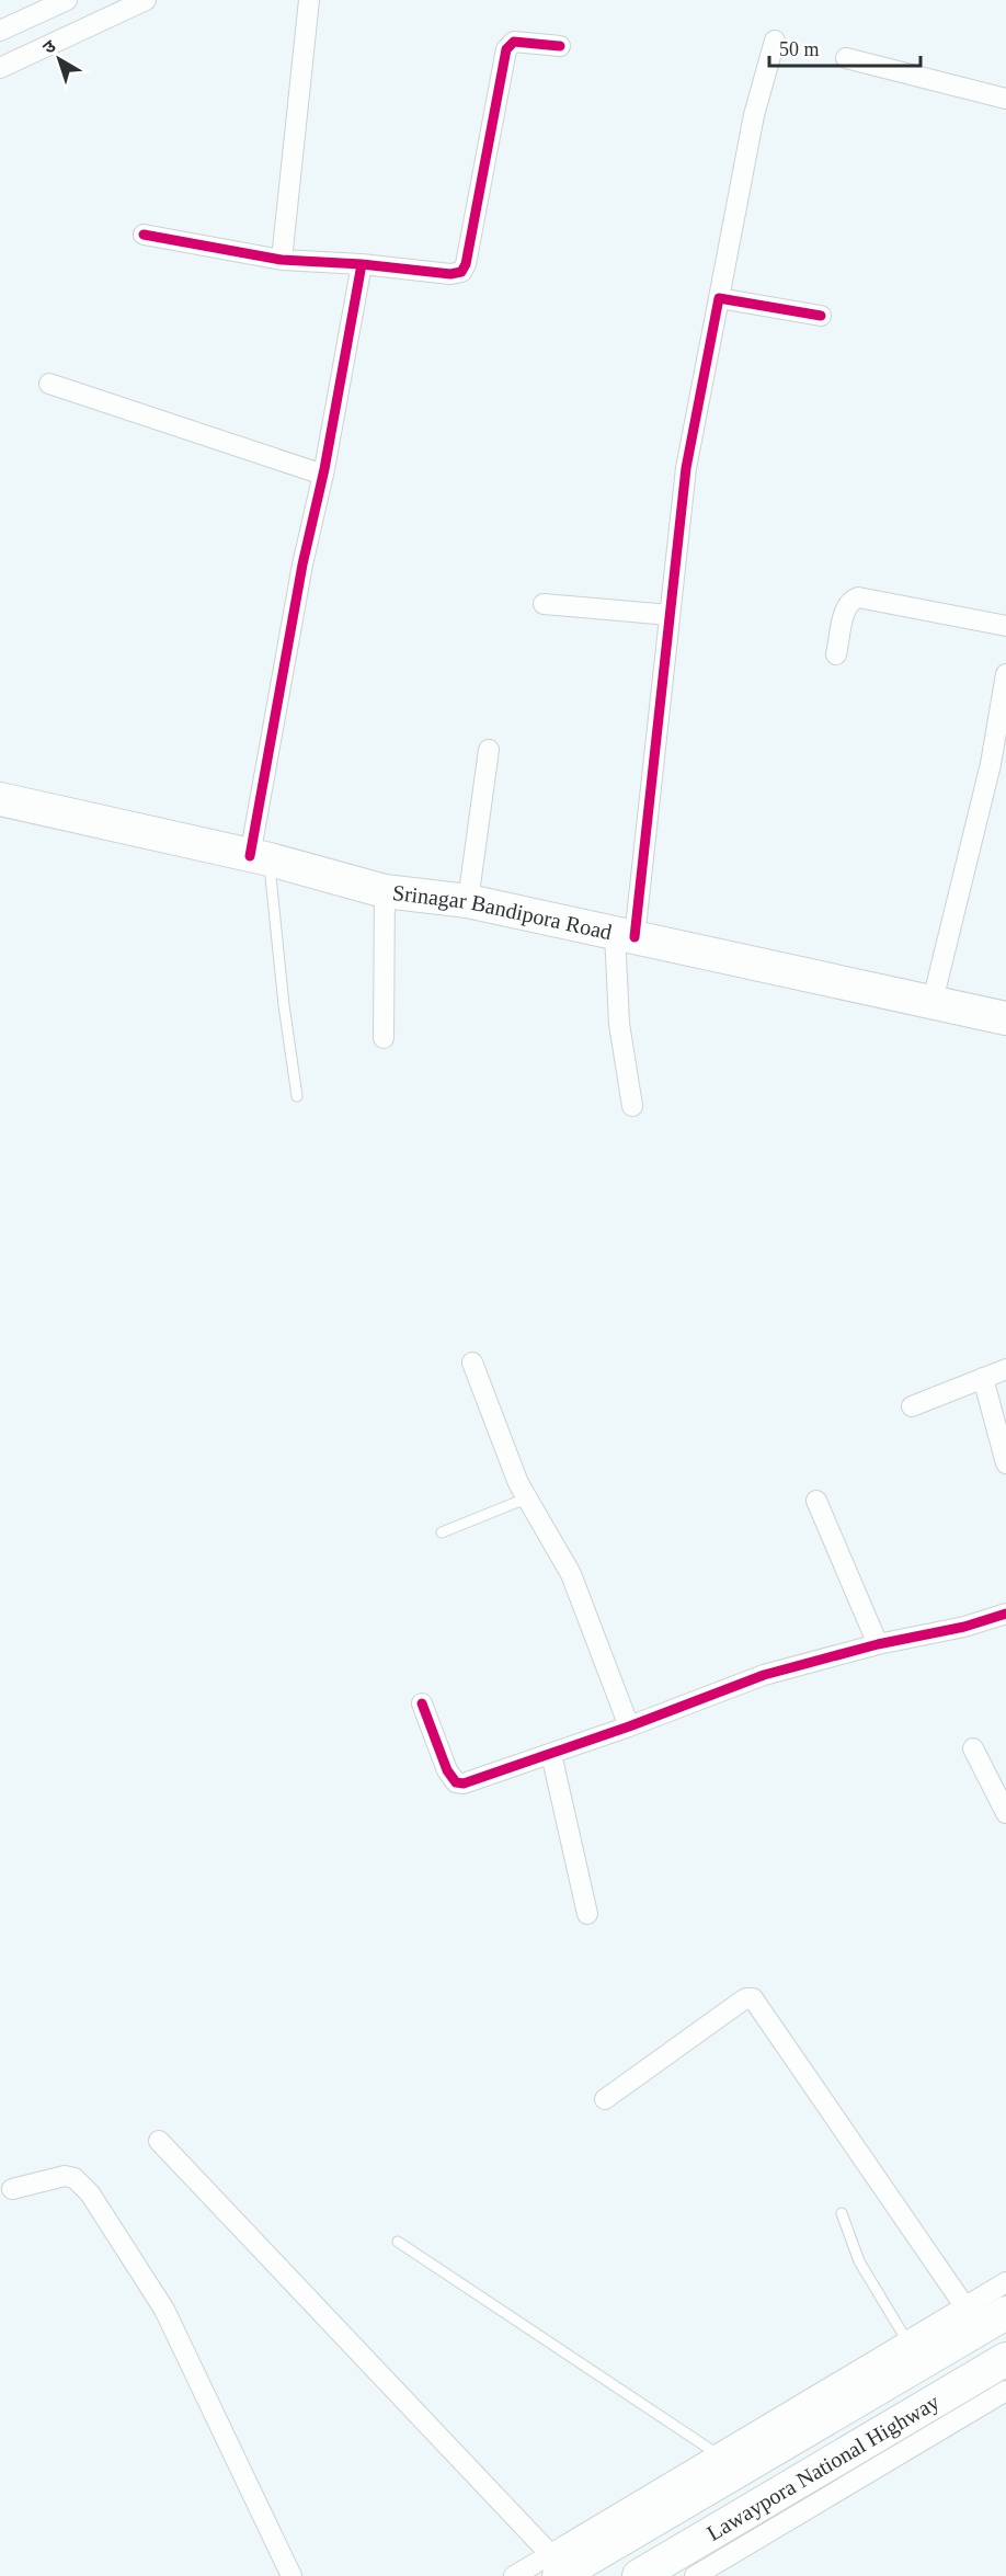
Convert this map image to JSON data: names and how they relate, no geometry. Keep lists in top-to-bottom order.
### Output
{
  "streets": {
    "highway": ["Srinagar Bandipora Road", "Lawaypora National Highway"]
  },
  "scale_bar": "50 m",
  "north": "top left"
}
